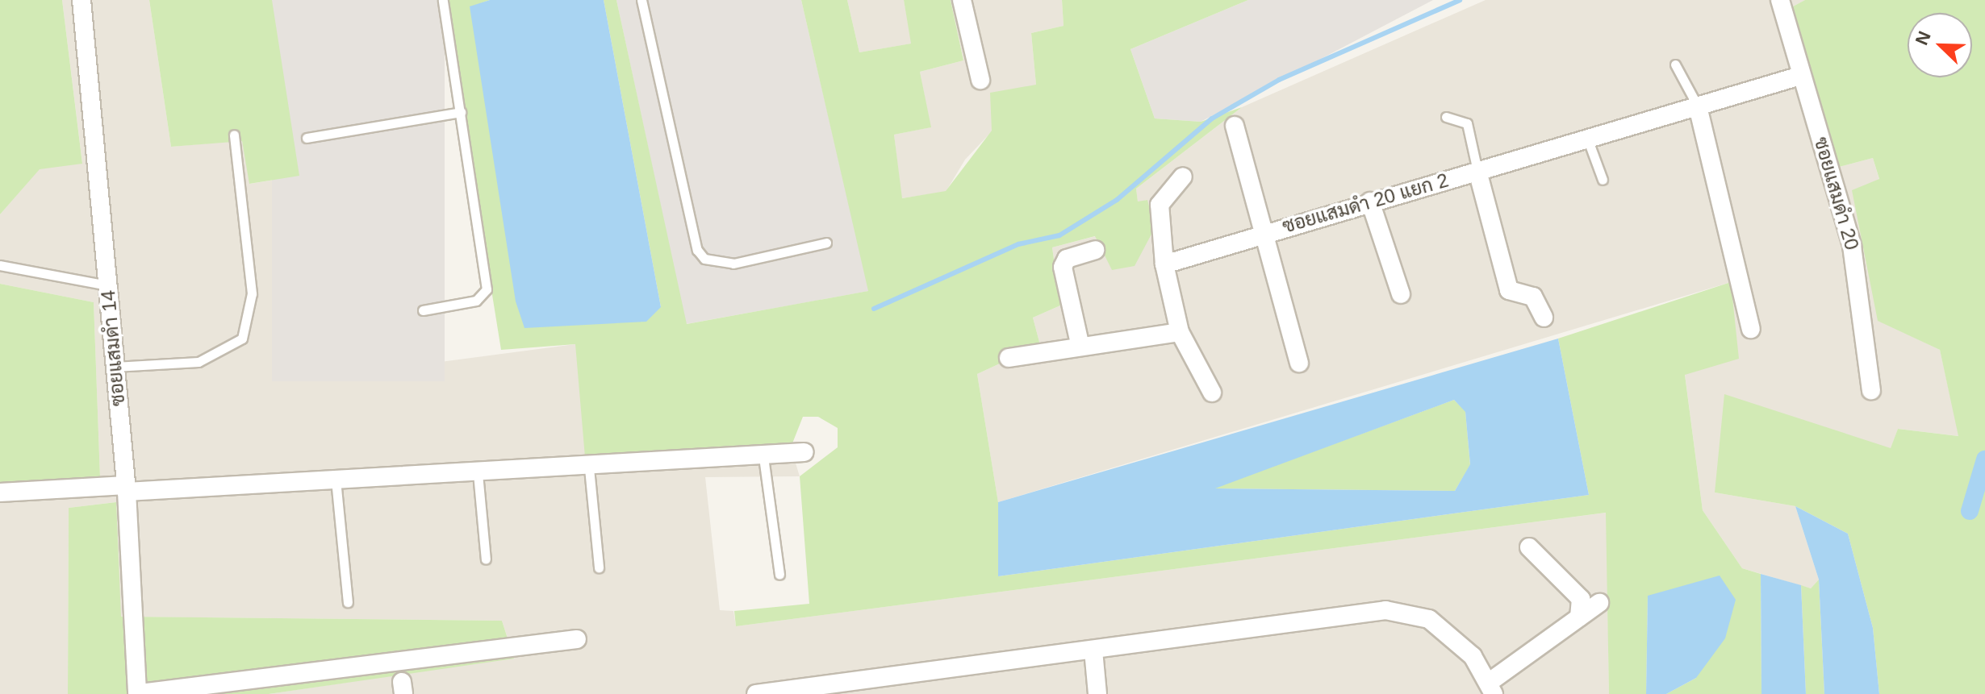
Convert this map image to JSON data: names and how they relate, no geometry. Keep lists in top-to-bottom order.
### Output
{
  "streets": {
    "street": ["ซอยแสมดำ 20", "ซอยแสมดำ 20 แยก 2", "ซอยแสมดำ 14"]
  },
  "crossings": [
    ["ซอยแสมดำ 20", "ซอยแสมดำ 20 แยก 2"]
  ],
  "north": "top left"
}
